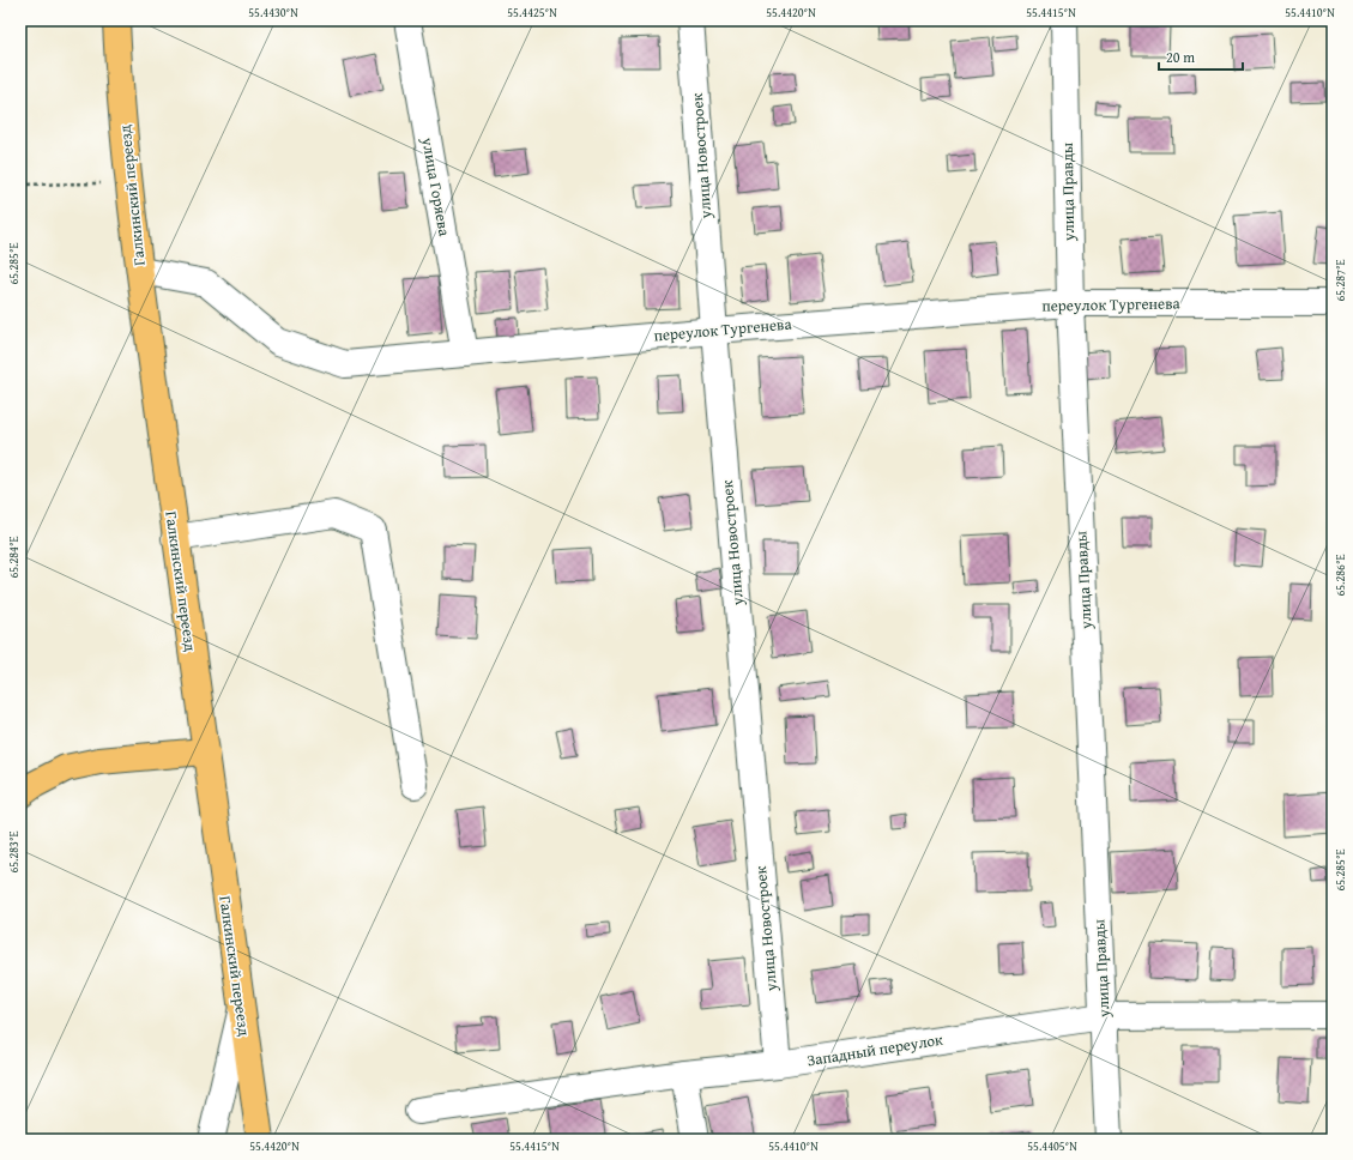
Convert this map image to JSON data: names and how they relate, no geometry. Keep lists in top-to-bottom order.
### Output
{
  "streets": {
    "main road": ["Галкинский переезд"],
    "street": [
      "улица Новостроек",
      "улица Горяева",
      "улица Правды",
      "переулок Тургенева",
      "Западный переулок"
    ]
  },
  "crossings": [
    ["улица Новостроек", "переулок Тургенева"],
    ["улица Новостроек", "Западный переулок"],
    ["улица Горяева", "переулок Тургенева"],
    ["улица Правды", "переулок Тургенева"],
    ["улица Правды", "Западный переулок"],
    ["Галкинский переезд", "переулок Тургенева"]
  ],
  "scale_bar": "20 m",
  "coordinates": [
    "55.4430°N",
    "55.4425°N",
    "55.4420°N",
    "55.4415°N",
    "55.4410°N",
    "65.285°E",
    "65.287°E",
    "65.284°E",
    "65.286°E",
    "65.283°E",
    "55.4405°N"
  ]
}
